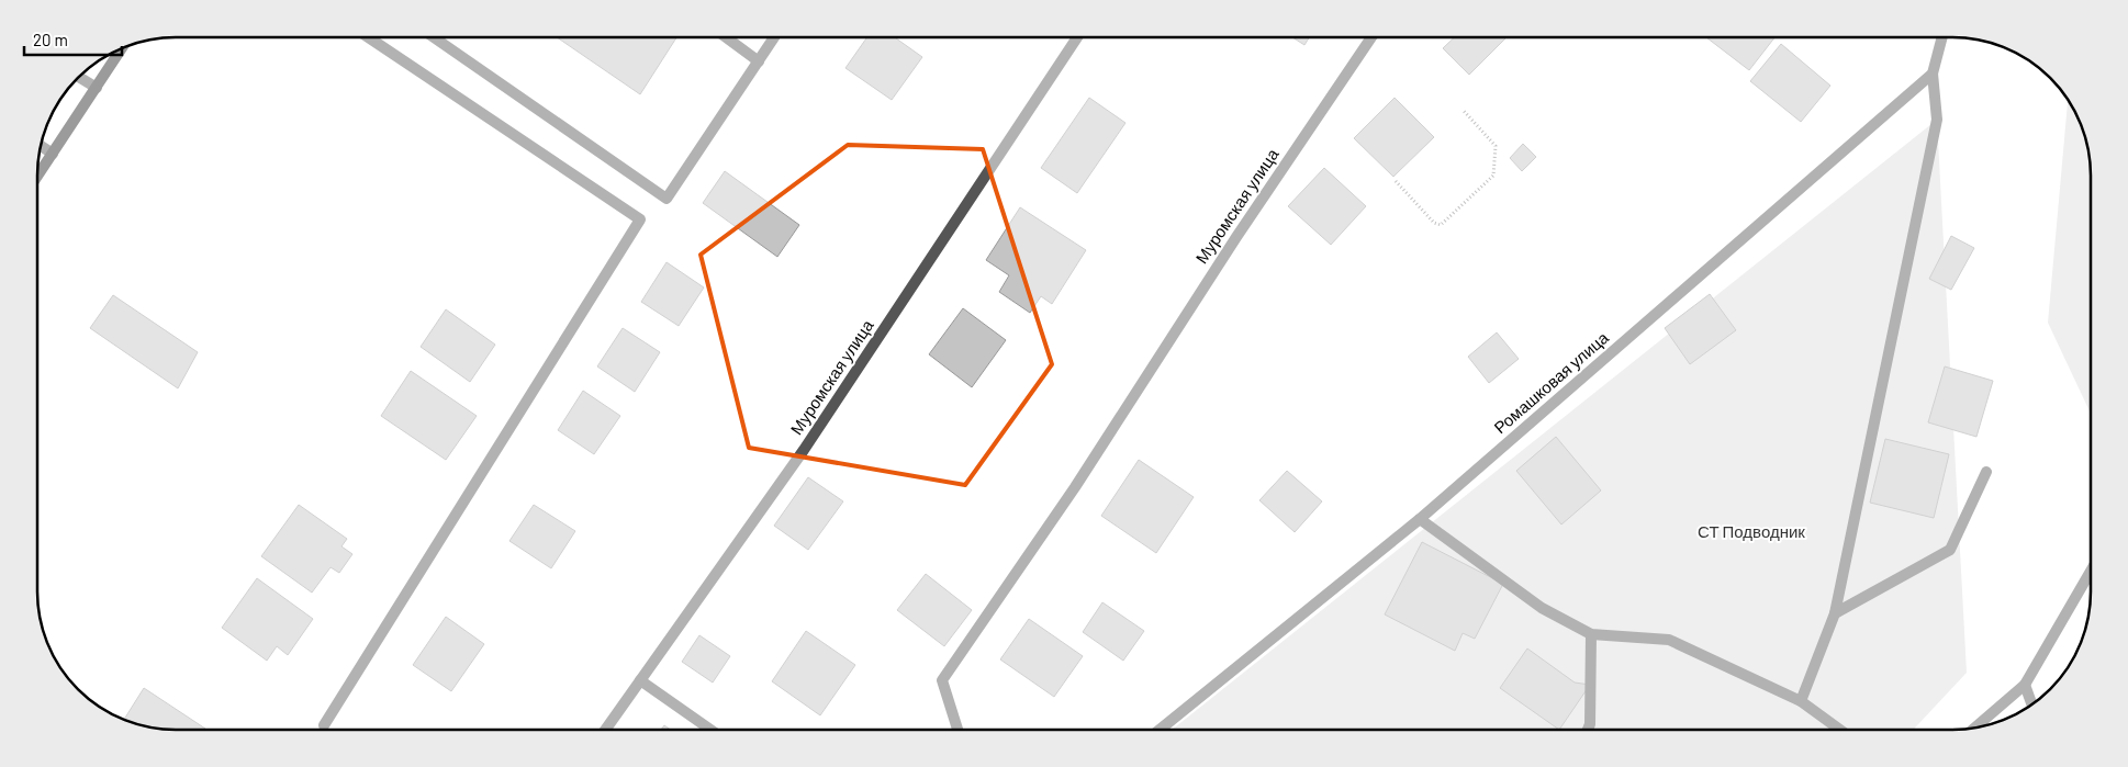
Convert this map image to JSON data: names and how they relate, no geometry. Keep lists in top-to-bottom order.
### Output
{
  "streets": {
    "street": ["Муромская улица", "Ромашковая улица"]
  },
  "parks": ["СТ Подводник"],
  "scale_bar": "20 m"
}
